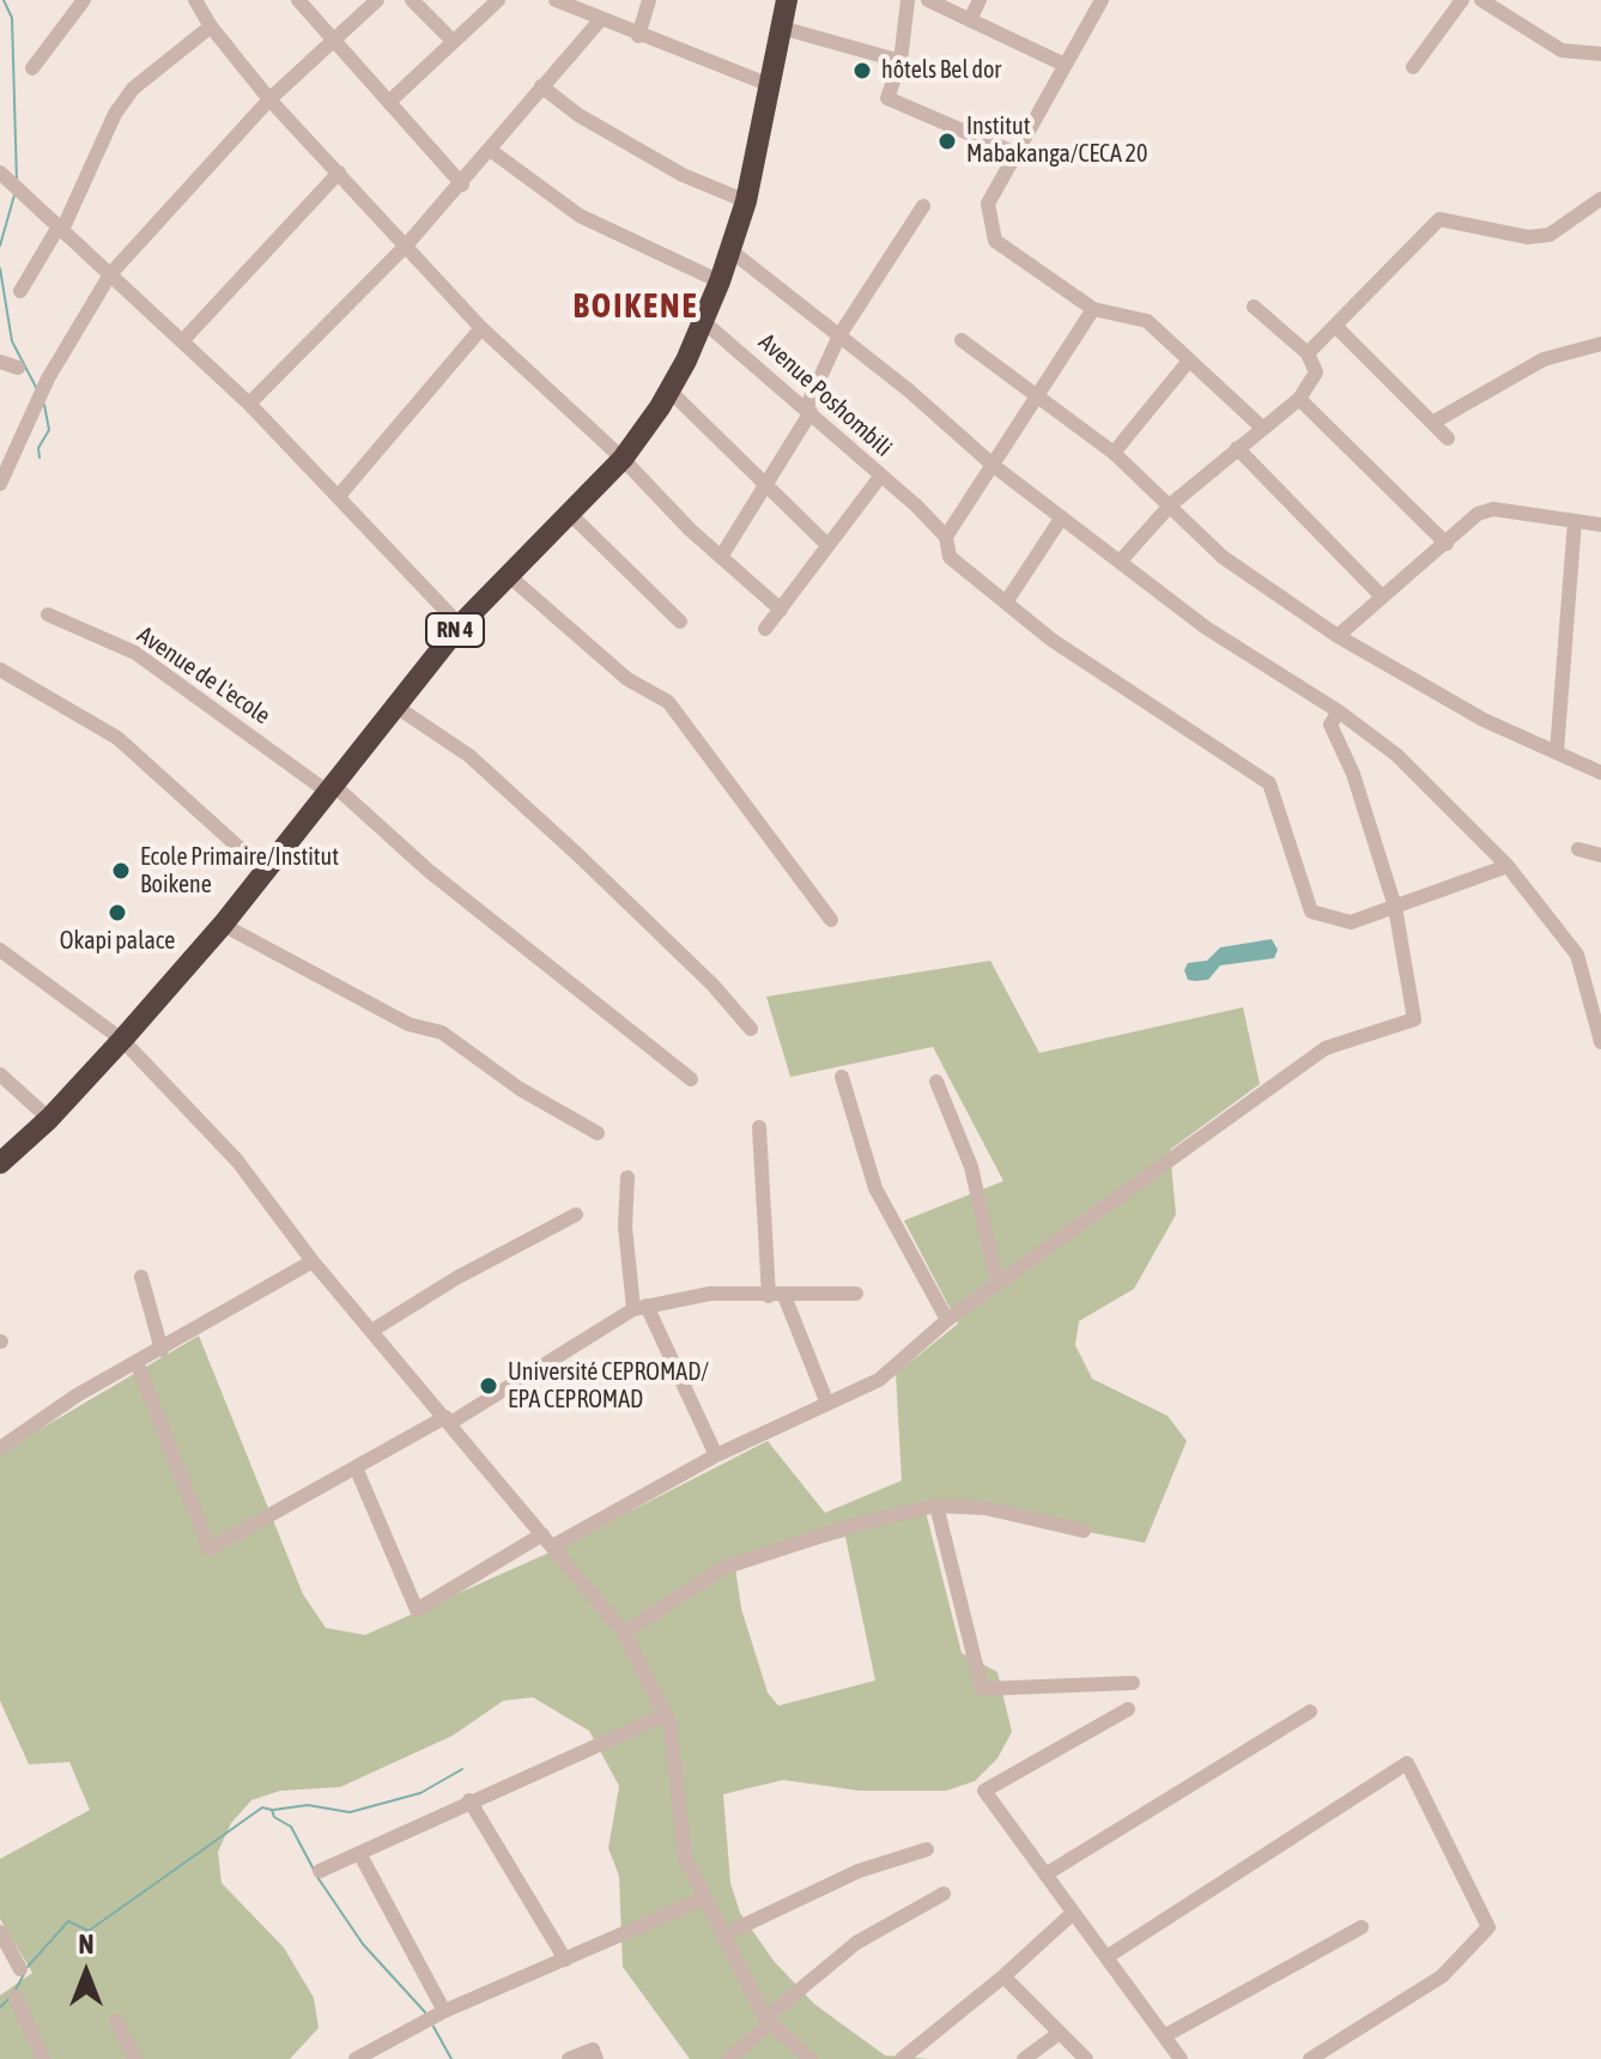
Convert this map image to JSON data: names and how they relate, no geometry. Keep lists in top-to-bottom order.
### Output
{
  "streets": {
    "highway": ["RN 4"],
    "street": ["Avenue Poshombili", "Avenue de L'ecole"]
  },
  "crossings": [
    ["Avenue Poshombili", "RN 4"],
    ["RN 4", "Avenue de L'ecole"]
  ],
  "districts": ["BOIKENE"],
  "places": [
    "hôtels Bel dor",
    "Institut Mabakanga/CECA 20",
    "Ecole Primaire/Institut Boikene",
    "Okapi palace",
    "Université CEPROMAD/ EPA CEPROMAD"
  ],
  "north": "top"
}
